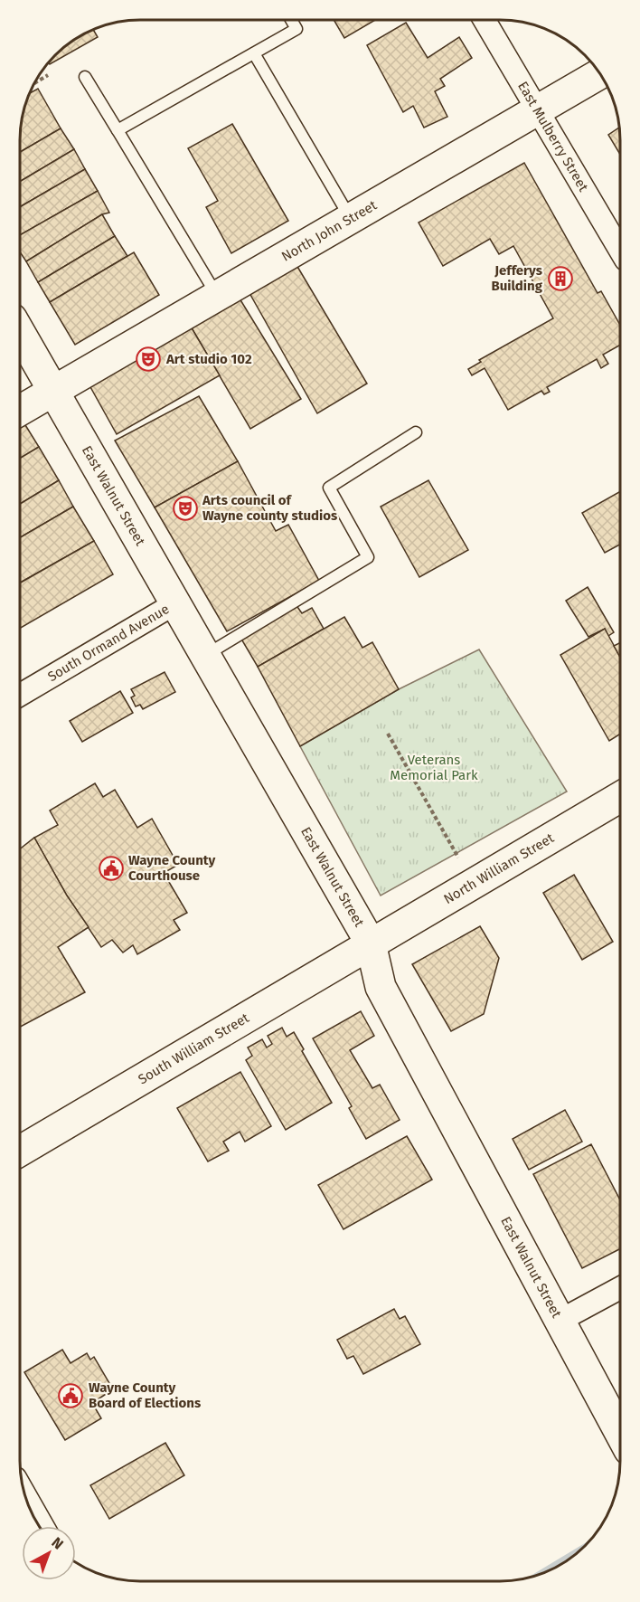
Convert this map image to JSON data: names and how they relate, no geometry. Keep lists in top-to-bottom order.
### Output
{
  "streets": {
    "street": [
      "East Mulberry Street",
      "North John Street",
      "East Walnut Street",
      "South Ormand Avenue",
      "North William Street",
      "South William Street"
    ]
  },
  "crossings": [
    ["East Mulberry Street", "North John Street"],
    ["North John Street", "East Walnut Street"],
    ["East Walnut Street", "South Ormand Avenue"],
    ["East Walnut Street", "North William Street"],
    ["East Walnut Street", "South William Street"],
    ["North William Street", "South William Street"]
  ],
  "parks": ["Veterans Memorial Park"],
  "places": {
    "building": ["Jefferys Building"],
    "theatre": ["Art studio 102", "Arts council of Wayne county studios"],
    "public building": ["Wayne County Courthouse", "Wayne County Board of Elections"]
  },
  "north": "top right"
}
